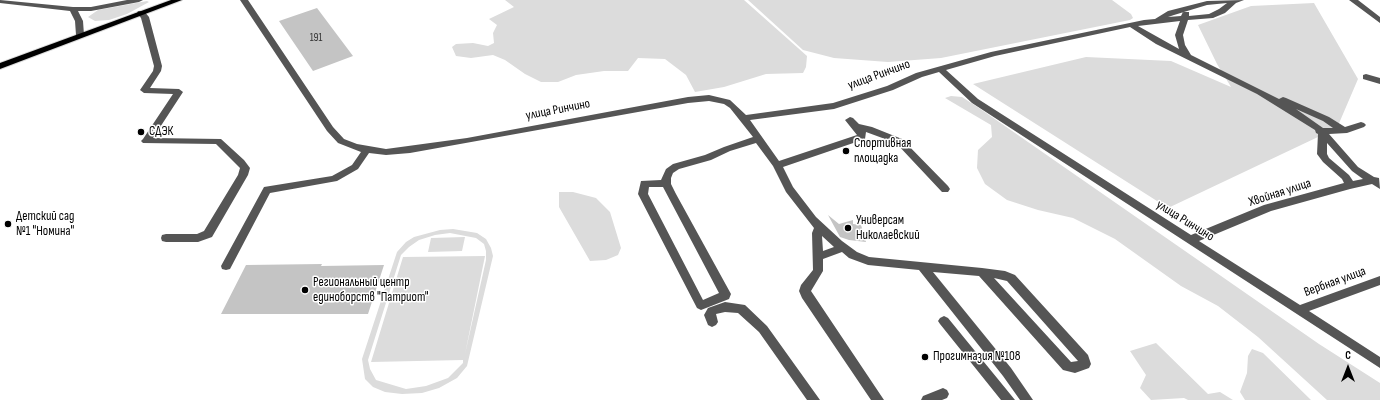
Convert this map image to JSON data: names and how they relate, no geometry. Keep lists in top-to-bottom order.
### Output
{
  "streets": {
    "street": ["улица Ринчино", "Хвойная улица", "Вербная улица"]
  },
  "crossings": [
    ["улица Ринчино", "Хвойная улица"],
    ["улица Ринчино", "Вербная улица"]
  ],
  "places": [
    "СДЭК",
    "Спортивная площадка",
    "Детский сад №1 \"Номина\"",
    "Универсам Николаевский",
    "Региональный центр единоборств \"Патриот\"",
    "Прогимназия №108"
  ],
  "house_numbers": ["191"],
  "north": "top"
}
